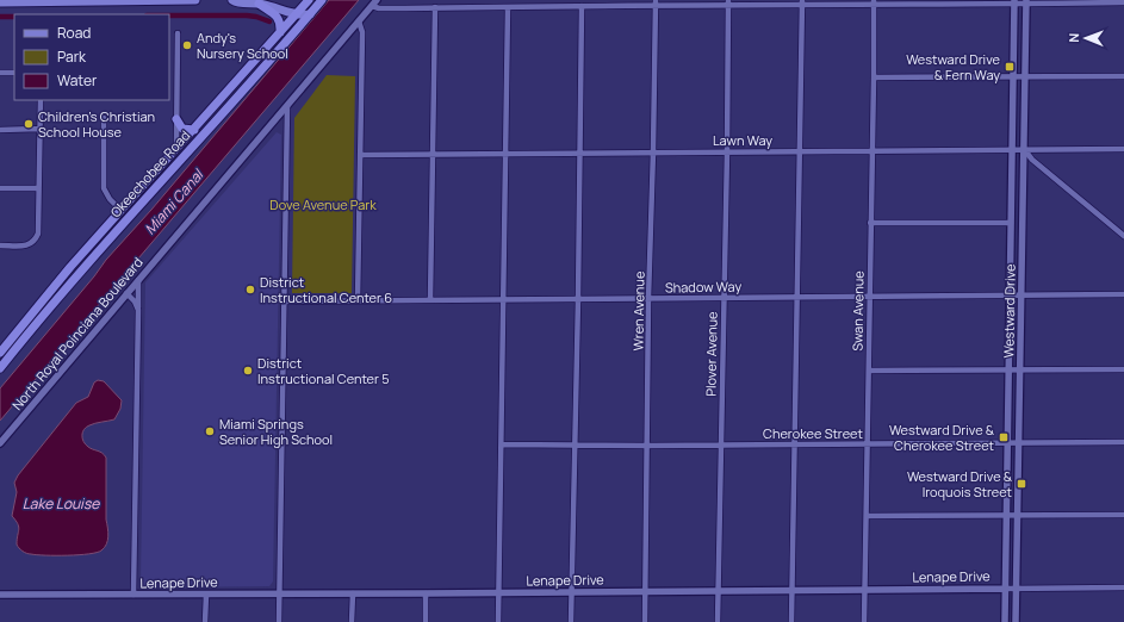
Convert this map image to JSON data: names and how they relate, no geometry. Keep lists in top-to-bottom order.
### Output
{
  "streets": {
    "highway": ["Okeechobee Road"],
    "street": [
      "Lawn Way",
      "Shadow Way",
      "Wren Avenue",
      "Swan Avenue",
      "Westward Drive",
      "North Royal Poinciana Boulevard",
      "Plover Avenue",
      "Cherokee Street",
      "Lenape Drive"
    ]
  },
  "crossings": [
    ["Lawn Way", "Wren Avenue"],
    ["Lawn Way", "Swan Avenue"],
    ["Lawn Way", "Westward Drive"],
    ["Lawn Way", "Plover Avenue"],
    ["Shadow Way", "Wren Avenue"],
    ["Shadow Way", "Swan Avenue"],
    ["Shadow Way", "Westward Drive"],
    ["Shadow Way", "Plover Avenue"],
    ["Wren Avenue", "Cherokee Street"],
    ["Wren Avenue", "Lenape Drive"],
    ["Swan Avenue", "Cherokee Street"],
    ["Swan Avenue", "Lenape Drive"],
    ["Westward Drive", "Cherokee Street"],
    ["Westward Drive", "Lenape Drive"],
    ["Plover Avenue", "Cherokee Street"],
    ["Plover Avenue", "Lenape Drive"]
  ],
  "water": ["Miami Canal", "Lake Louise"],
  "parks": ["Dove Avenue Park"],
  "places": {
    "other": [
      "Andy's Nursery School",
      "Children's Christian School House",
      "District Instructional Center 6",
      "District Instructional Center 5",
      "Miami Springs Senior High School"
    ],
    "transit": ["Westward Drive & Fern Way", "Westward Drive & Cherokee Street", "Westward Drive & Iroquois Street"]
  },
  "legend": ["Road", "Park", "Water"],
  "north": "left"
}
